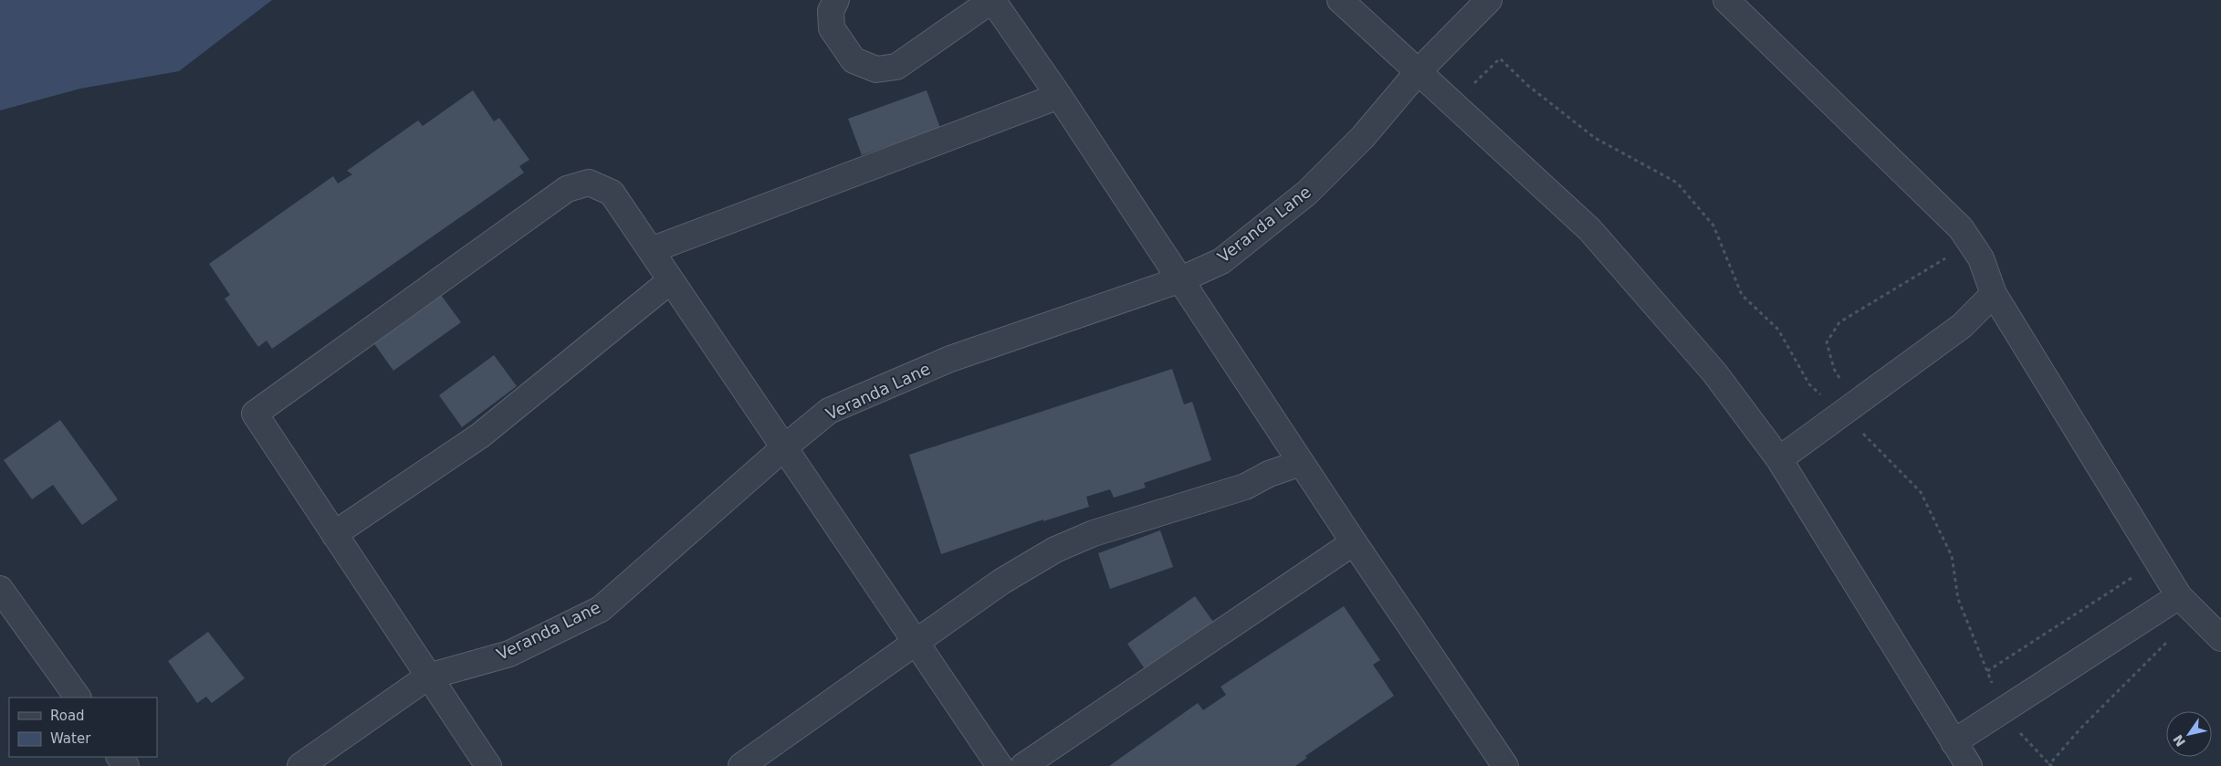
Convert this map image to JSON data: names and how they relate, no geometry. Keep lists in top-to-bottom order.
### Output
{
  "streets": {
    "street": ["Veranda Lane"]
  },
  "legend": ["Road", "Water"],
  "north": "bottom left"
}
